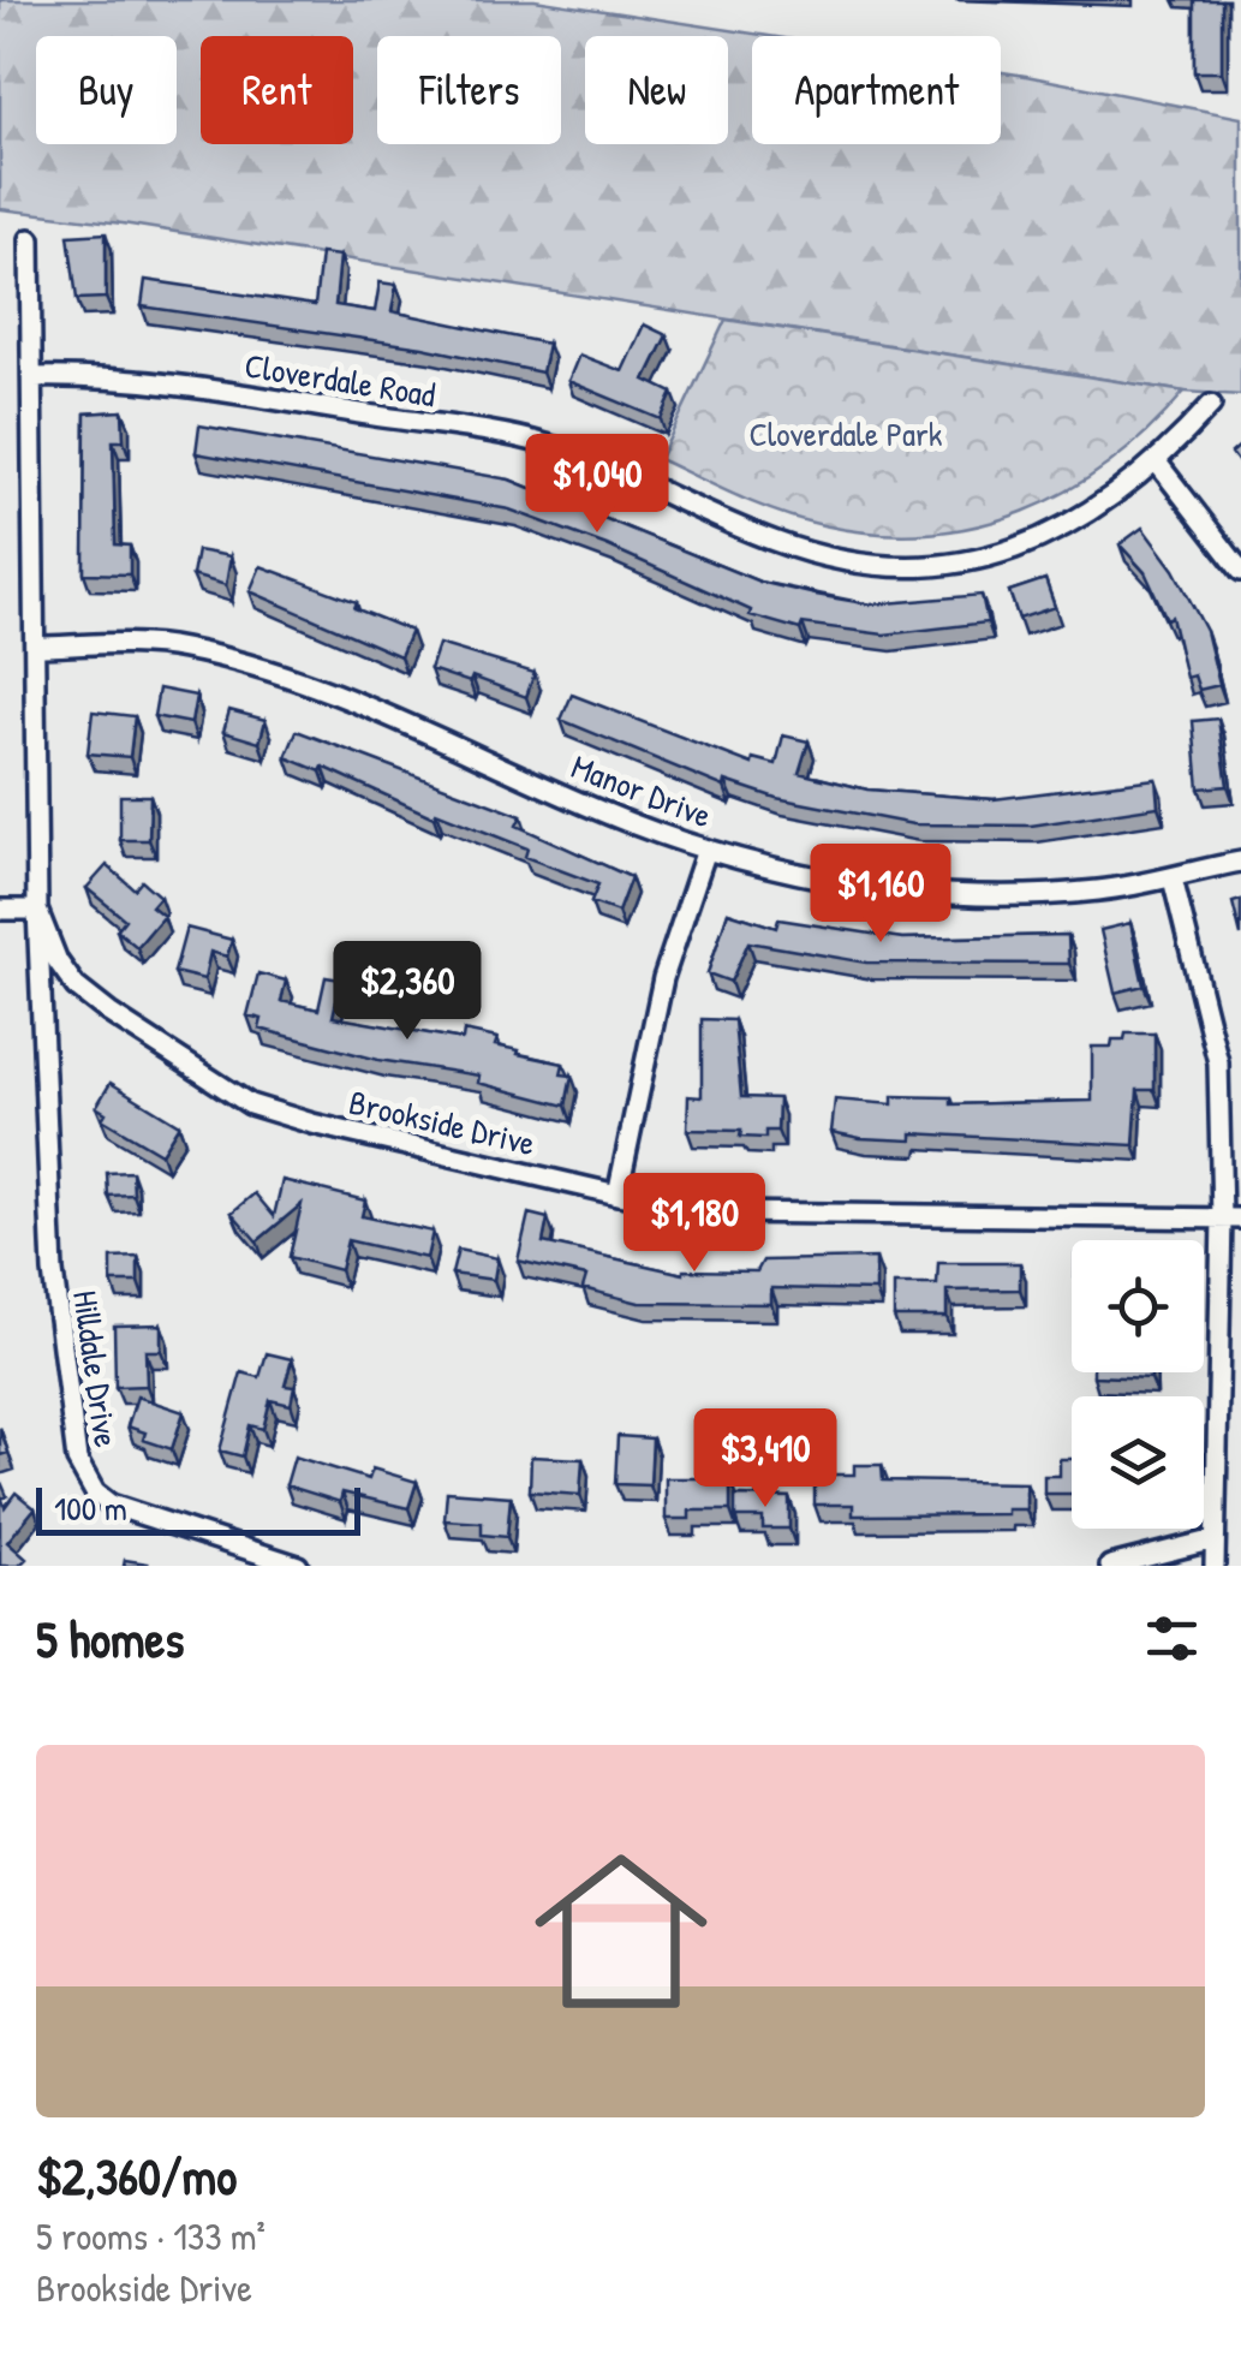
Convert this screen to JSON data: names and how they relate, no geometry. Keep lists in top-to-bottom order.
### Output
{
  "streets": {
    "street": [
      "Cloverdale Road",
      "Manor Drive",
      "Brookside Drive",
      "Hilldale Drive"
    ]
  },
  "crossings": [
    ["Cloverdale Road", "Hilldale Drive"],
    ["Manor Drive", "Hilldale Drive"],
    ["Brookside Drive", "Hilldale Drive"]
  ],
  "parks": ["Cloverdale Park"],
  "scale_bar": "100 m",
  "page": {
    "chip": [
      "Buy",
      "Rent",
      "Filters",
      "New",
      "Apartment"
    ],
    "price": [
      "$1,040",
      "$1,160",
      "$2,360",
      "$1,180",
      "$3,410"
    ],
    "scale": "100 m",
    "heading": "5 homes",
    "list": [
      {
        "name": "$2,360/mo",
        "note": "5 rooms · 133 m² · Brookside Drive"
      }
    ]
  }
}
